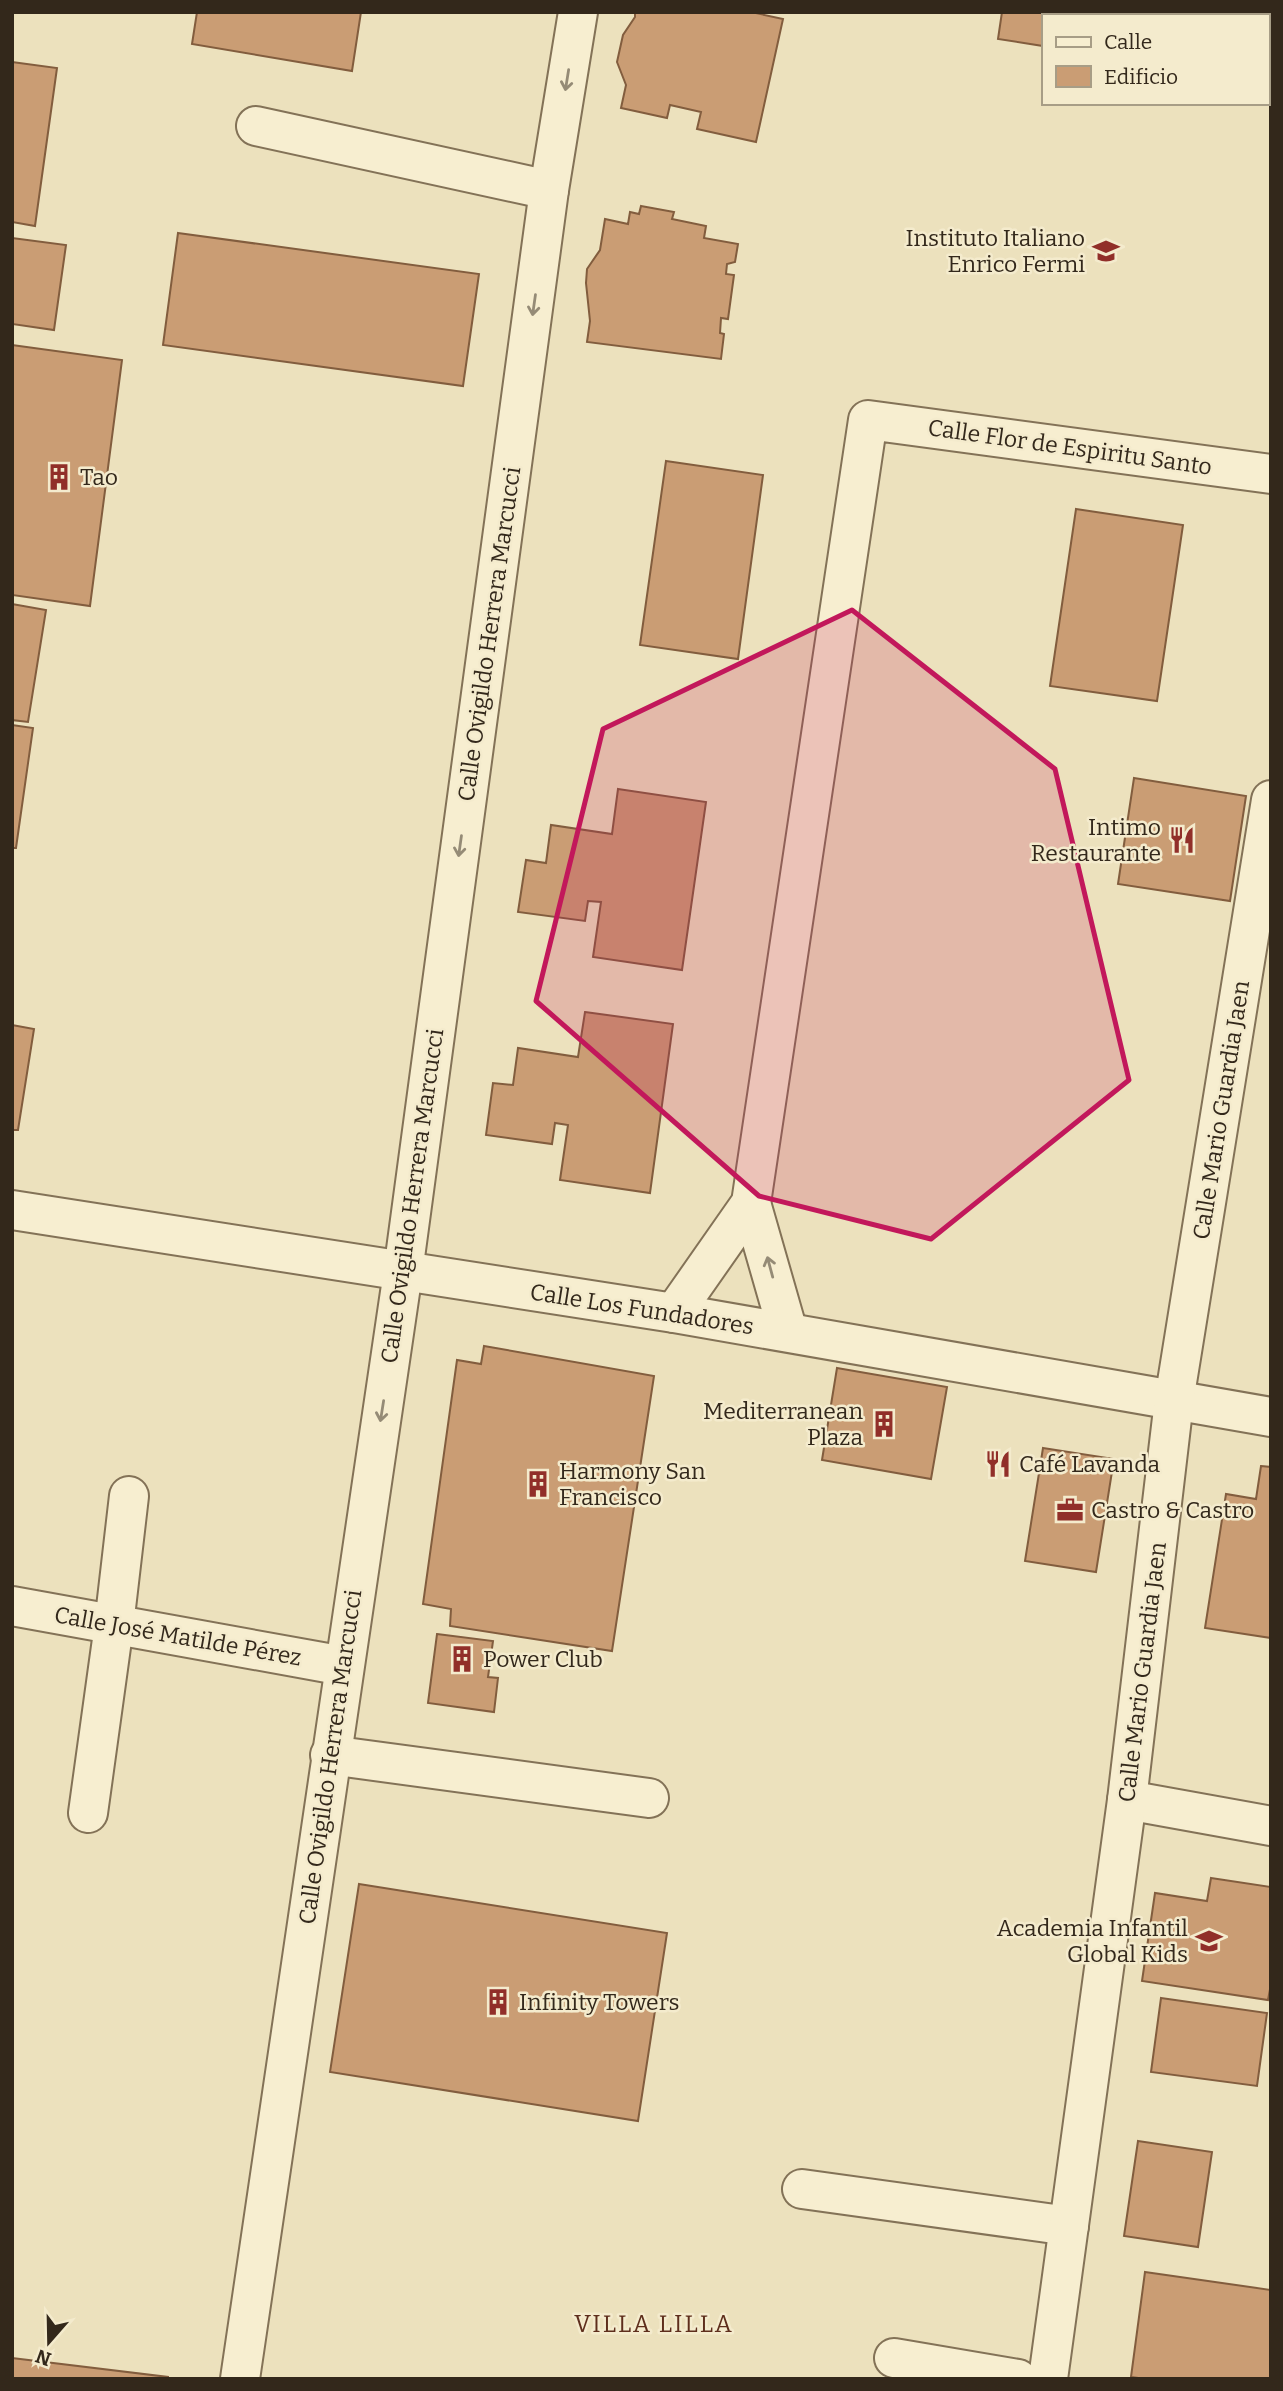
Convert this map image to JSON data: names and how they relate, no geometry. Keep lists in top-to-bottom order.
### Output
{
  "streets": {
    "street": [
      "Calle Flor de Espiritu Santo",
      "Calle Ovigildo Herrera Marcucci",
      "Calle Mario Guardia Jaen",
      "Calle Los Fundadores",
      "Calle José Matilde Pérez"
    ]
  },
  "crossings": [
    ["Calle Ovigildo Herrera Marcucci", "Calle Los Fundadores"],
    ["Calle Ovigildo Herrera Marcucci", "Calle José Matilde Pérez"],
    ["Calle Mario Guardia Jaen", "Calle Los Fundadores"]
  ],
  "one_way": ["Calle Ovigildo Herrera Marcucci"],
  "districts": ["VILLA LILLA"],
  "places": {
    "school or university": ["Instituto Italiano Enrico Fermi", "Academia Infantil Global Kids"],
    "building": [
      "Tao",
      "Mediterranean Plaza",
      "Harmony San Francisco",
      "Power Club",
      "Infinity Towers"
    ],
    "restaurant": ["Intimo Restaurante", "Café Lavanda"],
    "office": ["Castro & Castro"]
  },
  "legend": ["Calle", "Edificio"],
  "north": "bottom"
}
